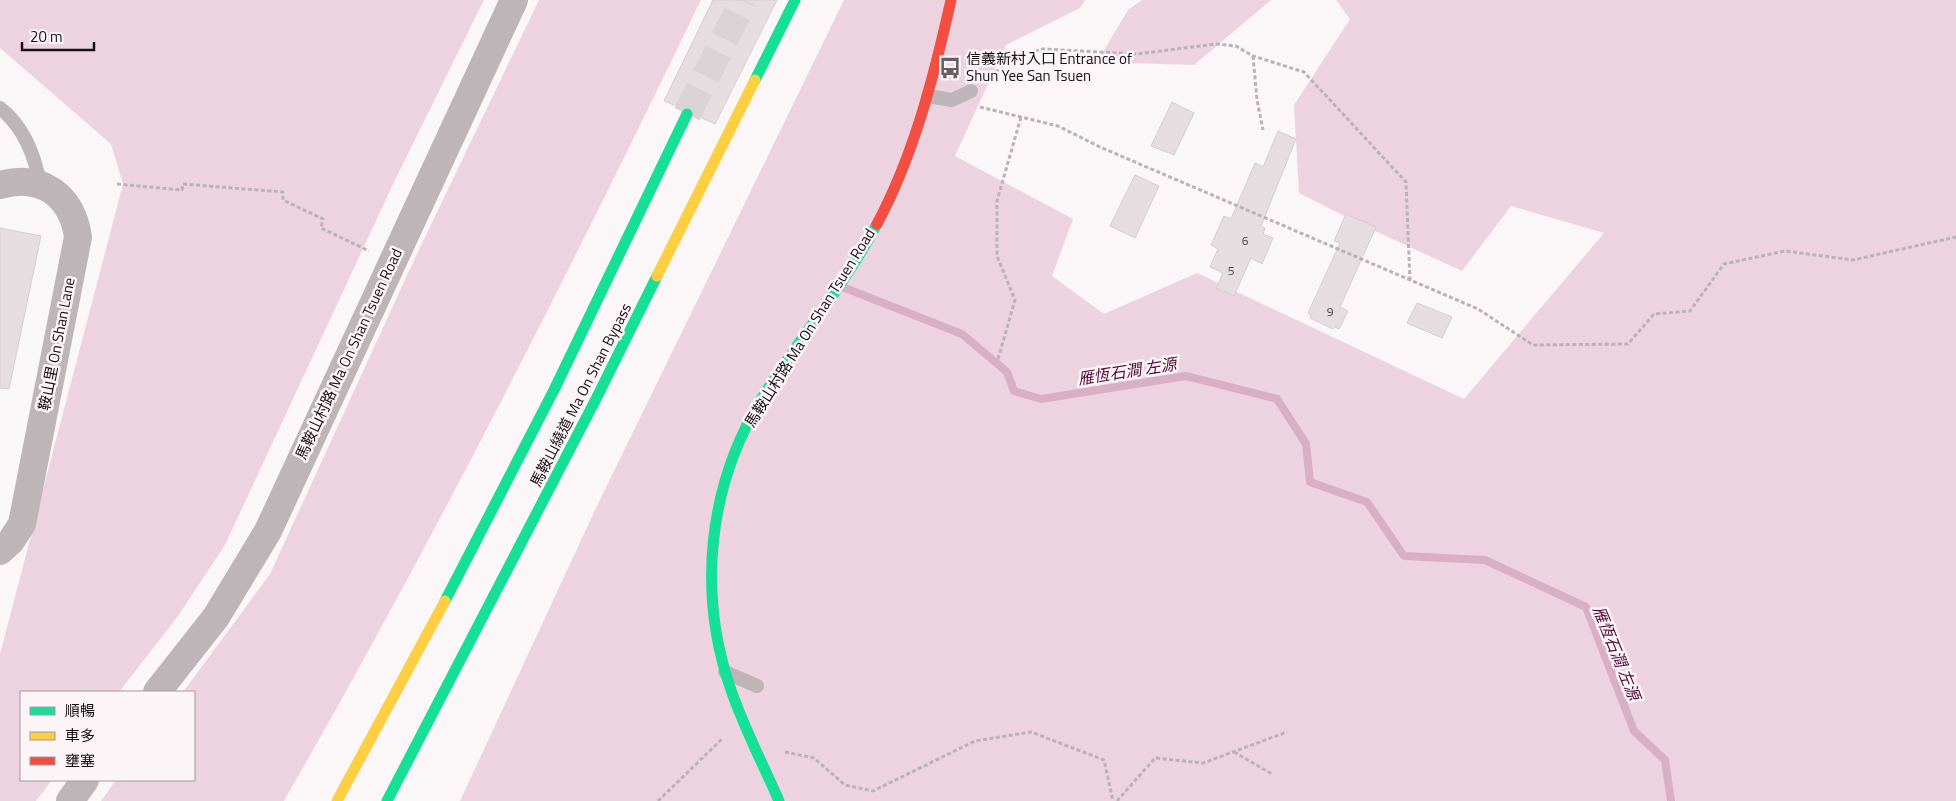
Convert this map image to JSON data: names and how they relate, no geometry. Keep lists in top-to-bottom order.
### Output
{
  "streets": {
    "main road": ["馬鞍山村路 Ma On Shan Tsuen Road", "馬鞍山繞道 Ma On Shan Bypass"],
    "street": ["鞍山里 On Shan Lane"]
  },
  "water": ["雁恆石澗 左源"],
  "places": {
    "bus stop": ["信義新村入口 Entrance of Shun Yee San Tsuen"]
  },
  "house_numbers": ["6", "5", "9"],
  "legend": ["順暢", "車多", "壅塞"],
  "scale_bar": "20 m"
}
